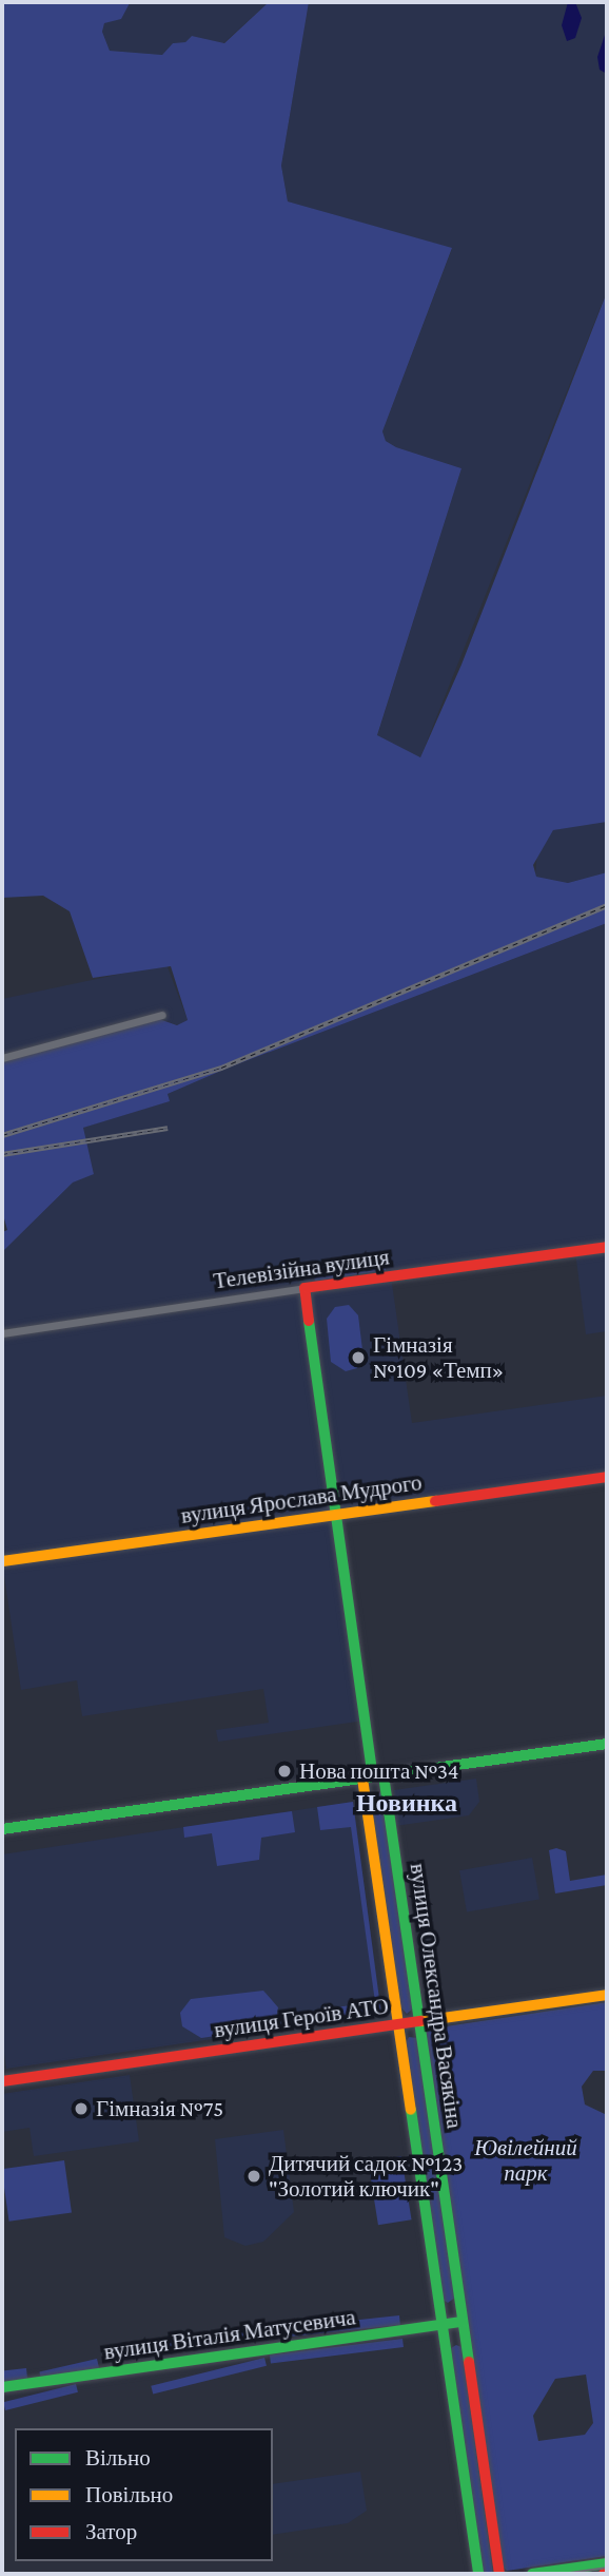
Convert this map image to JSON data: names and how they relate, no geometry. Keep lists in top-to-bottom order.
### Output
{
  "streets": {
    "street": [
      "Телевізійна вулиця",
      "вулиця Ярослава Мудрого",
      "вулиця Олександра Васякіна",
      "вулиця Героїв АТО",
      "вулиця Віталія Матусевича"
    ]
  },
  "crossings": [
    ["Телевізійна вулиця", "вулиця Олександра Васякіна"],
    ["вулиця Ярослава Мудрого", "вулиця Олександра Васякіна"],
    ["вулиця Олександра Васякіна", "вулиця Героїв АТО"],
    ["вулиця Олександра Васякіна", "вулиця Віталія Матусевича"]
  ],
  "districts": ["Новинка"],
  "parks": ["Ювілейний парк"],
  "places": [
    "Гімназія №109 «Темп»",
    "Нова пошта №34",
    "Гімназія №75",
    "Дитячий садок №123 \"Золотий ключик\""
  ],
  "legend": ["Вільно", "Повільно", "Затор"]
}
